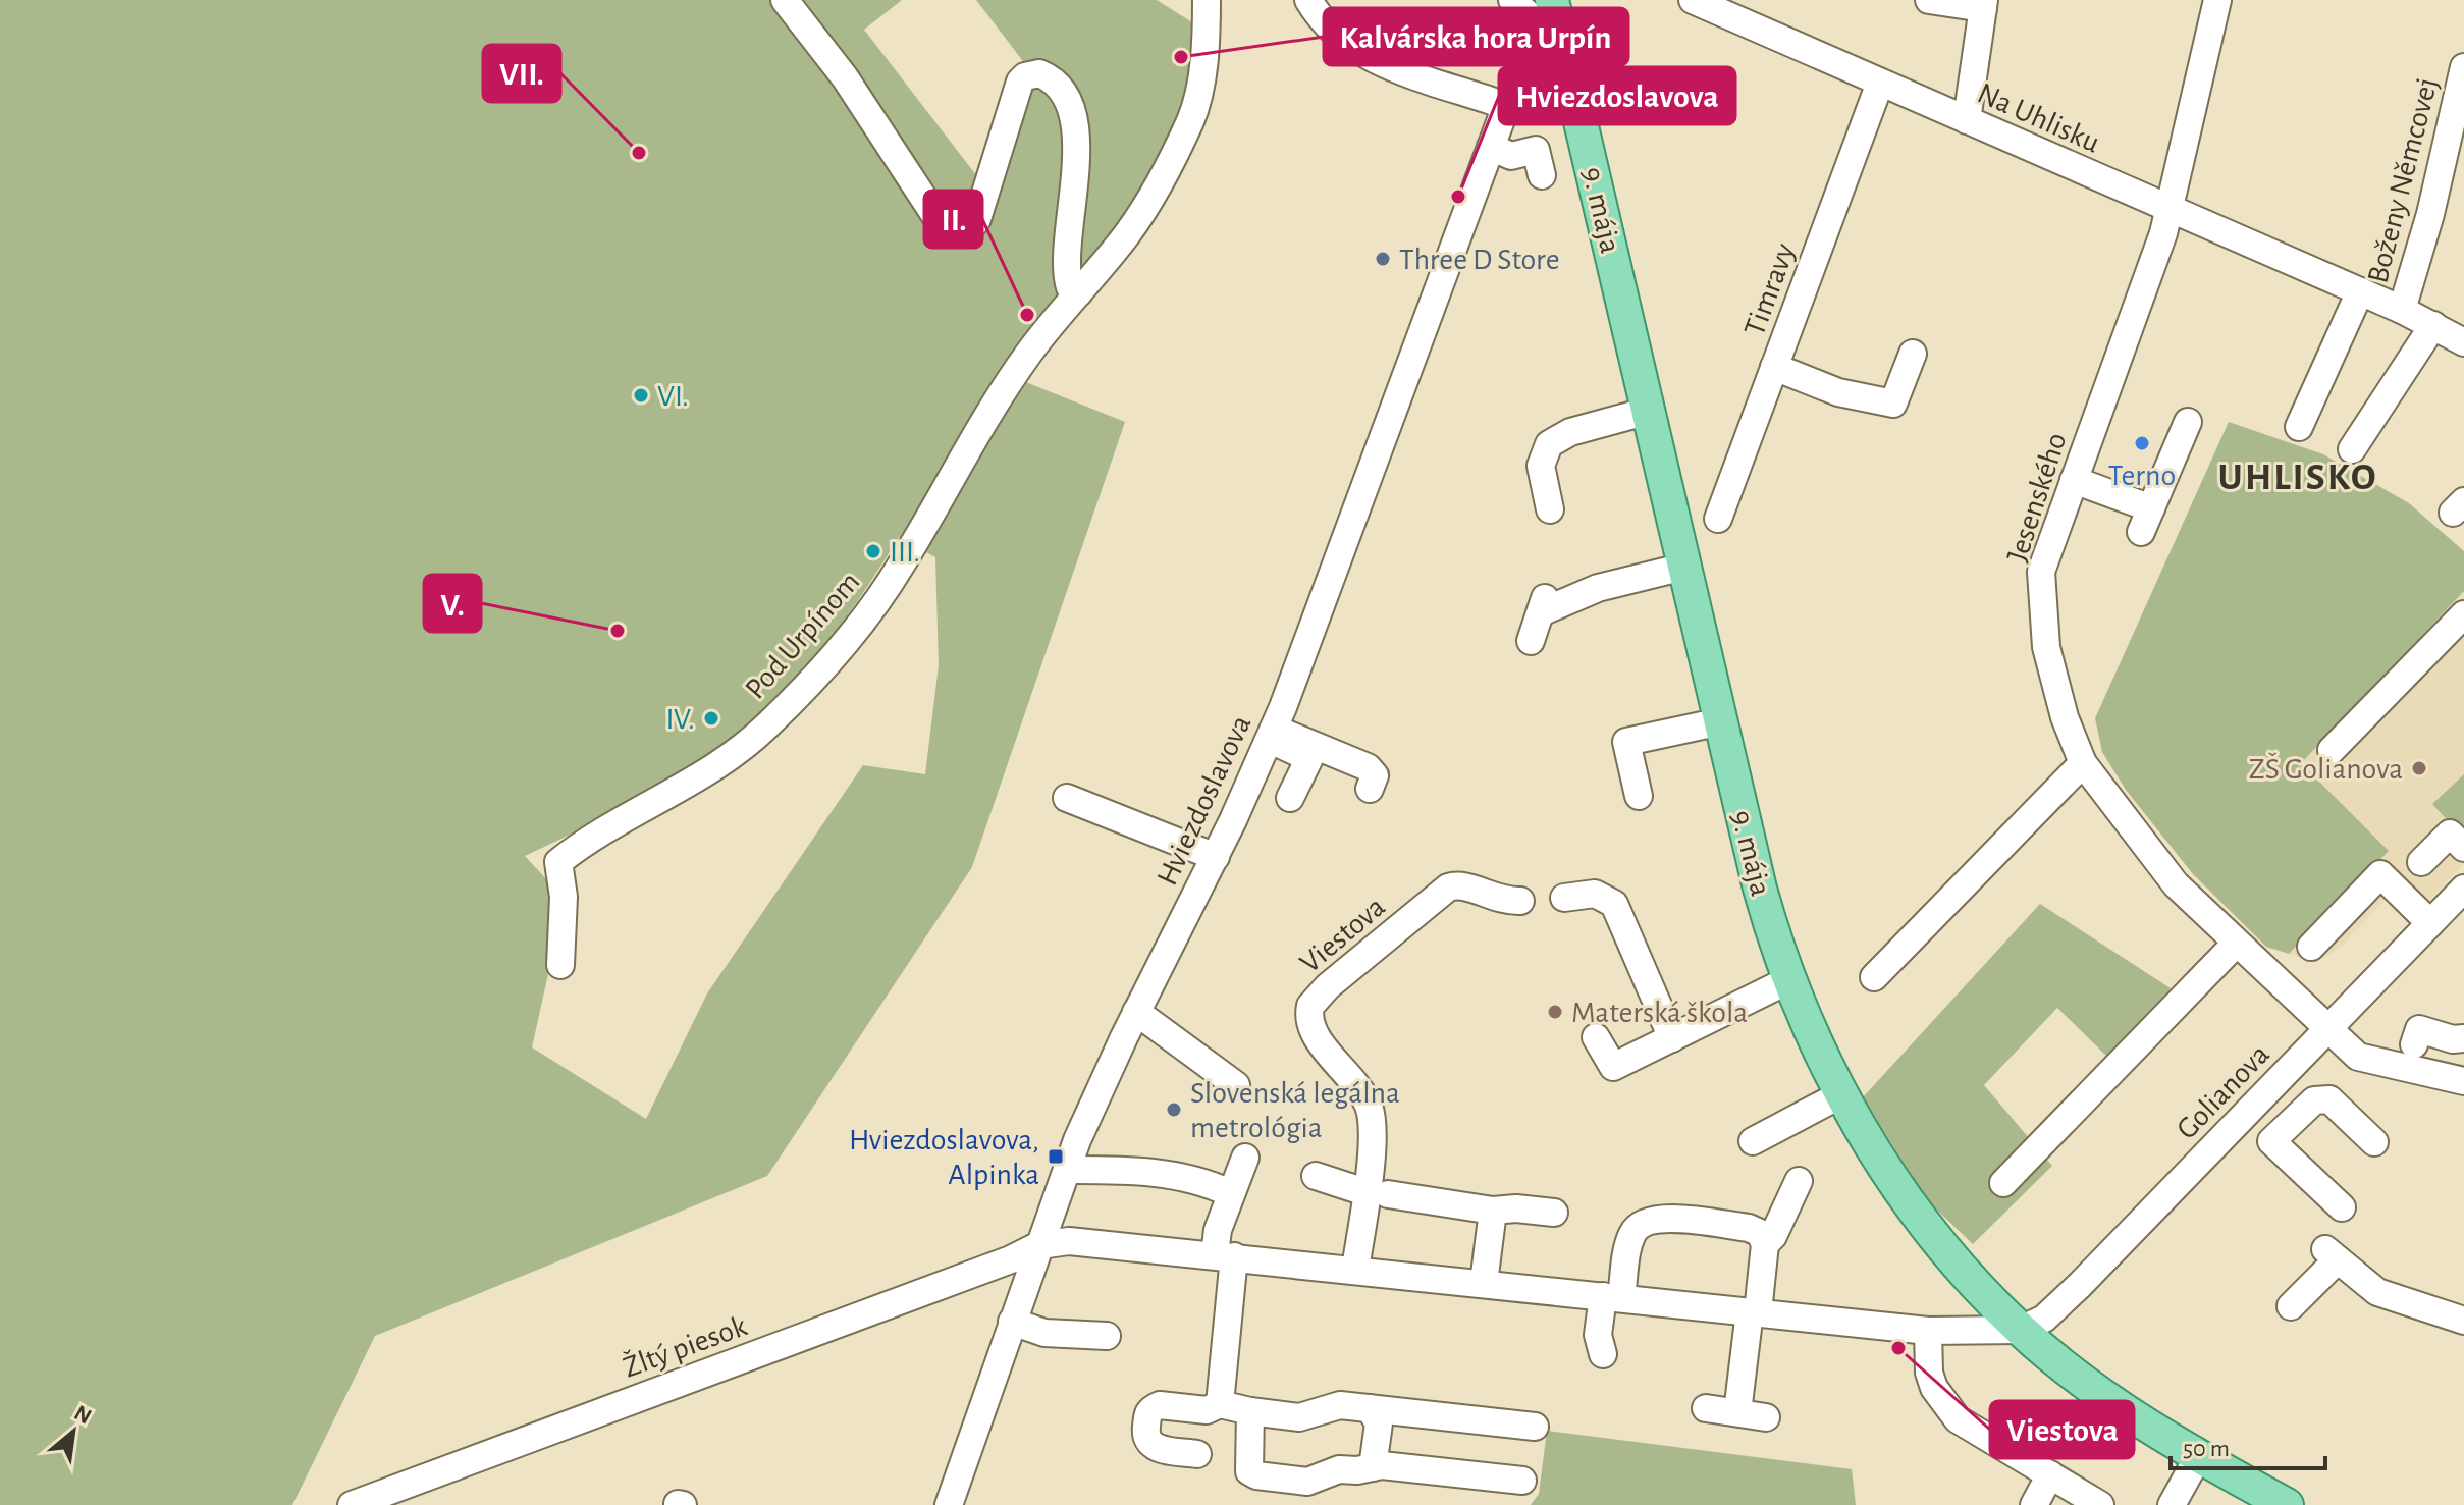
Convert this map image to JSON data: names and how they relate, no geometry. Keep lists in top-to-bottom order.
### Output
{
  "streets": {
    "main road": ["9. mája"],
    "street": [
      "Na Uhlisku",
      "Boženy Němcovej",
      "Timravy",
      "Jesenského",
      "Pod Urpínom",
      "Hviezdoslavova",
      "Viestova",
      "Golianova",
      "Žltý piesok"
    ]
  },
  "crossings": [
    ["Na Uhlisku", "Boženy Němcovej"],
    ["Na Uhlisku", "Timravy"],
    ["Na Uhlisku", "Jesenského"],
    ["9. mája", "Hviezdoslavova"],
    ["9. mája", "Golianova"],
    ["Jesenského", "Golianova"],
    ["Hviezdoslavova", "Žltý piesok"]
  ],
  "districts": ["UHLISKO"],
  "places": {
    "other": [
      "Kalvárska hora Urpín",
      "VII.",
      "Hviezdoslavova",
      "Three D Store",
      "II.",
      "VI.",
      "Terno",
      "III.",
      "V.",
      "IV.",
      "ZŠ Golianova",
      "Materská škola",
      "Slovenská legálna metrológia",
      "Viestova"
    ],
    "transit": ["Hviezdoslavova, Alpinka"]
  },
  "scale_bar": "50 m",
  "north": "top right"
}
